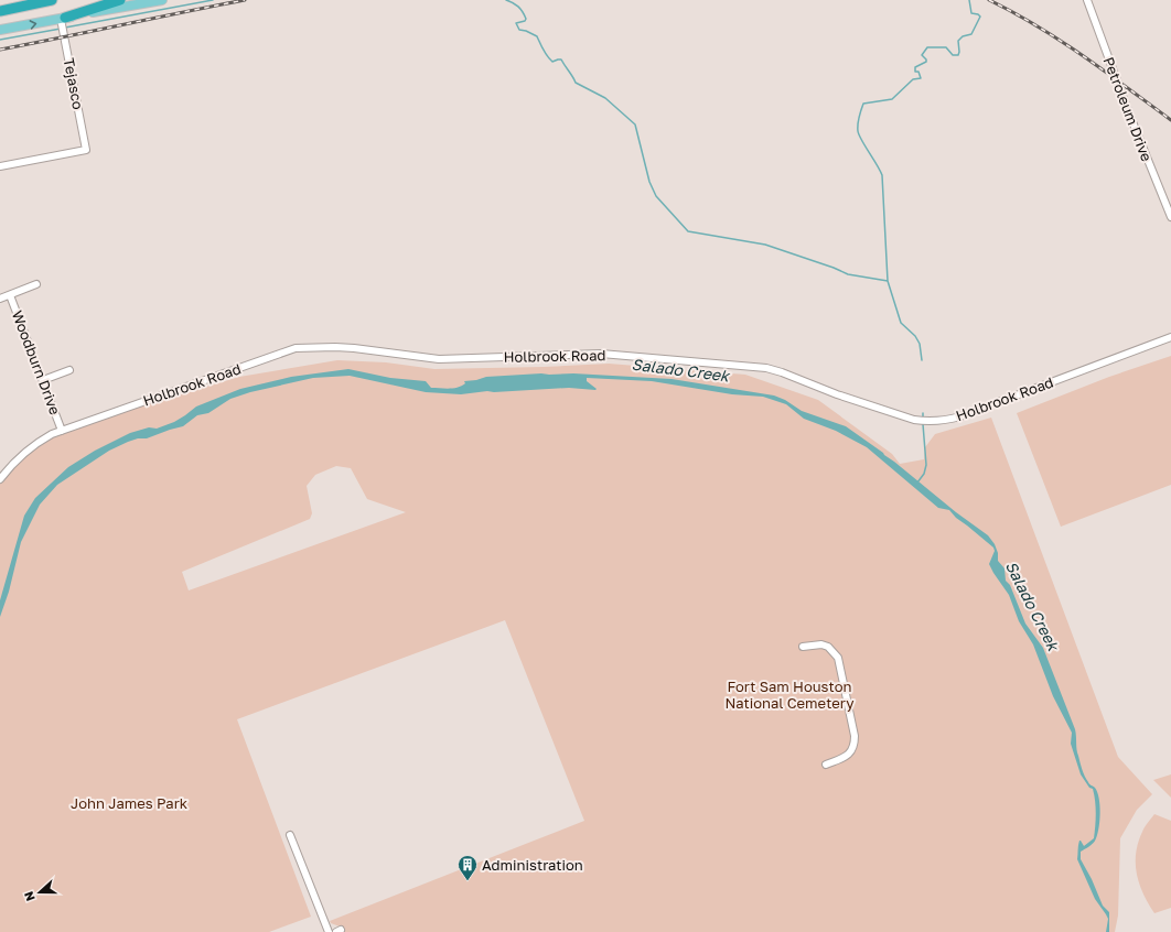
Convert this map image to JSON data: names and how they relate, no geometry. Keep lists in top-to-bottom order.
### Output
{
  "streets": {
    "street": [
      "Tejasco",
      "Petroleum Drive",
      "Holbrook Road",
      "Woodburn Drive"
    ]
  },
  "crossings": [
    ["Holbrook Road", "Woodburn Drive"]
  ],
  "water": ["Salado Creek"],
  "parks": ["Fort Sam Houston National Cemetery", "John James Park"],
  "places": {
    "building": ["Administration"]
  },
  "north": "left"
}
